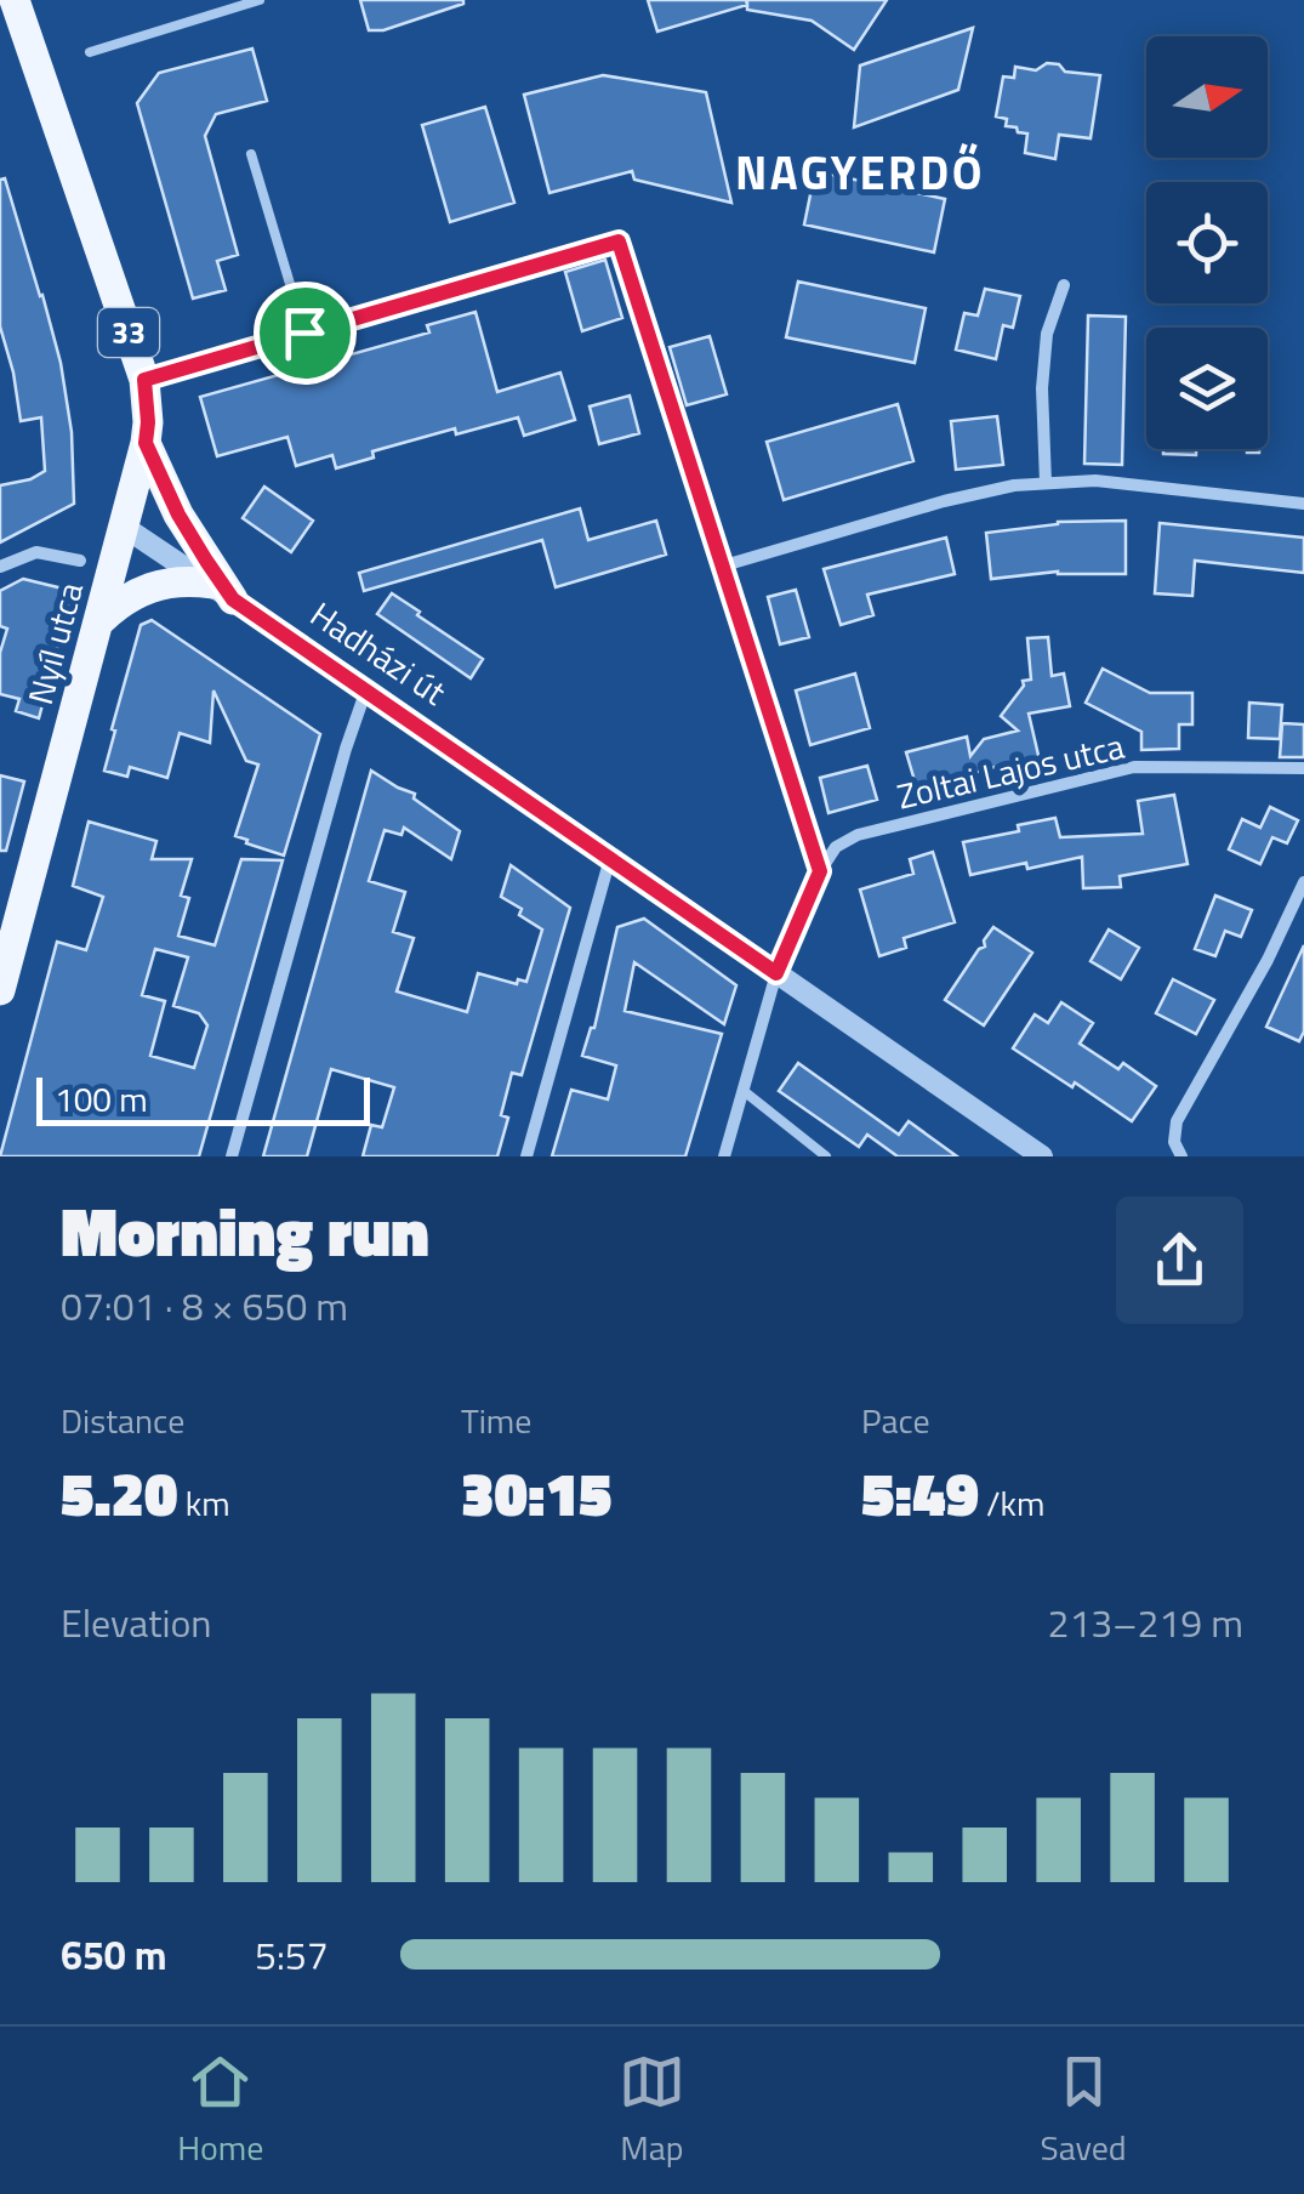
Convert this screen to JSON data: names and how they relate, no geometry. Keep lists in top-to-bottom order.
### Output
{
  "streets": {
    "main road": ["33", "Nyíl utca"],
    "street": ["Hadházi út", "Zoltai Lajos utca"]
  },
  "crossings": [
    ["33", "Nyíl utca"],
    ["33", "Hadházi út"],
    ["Nyíl utca", "Hadházi út"]
  ],
  "districts": ["NAGYERDŐ"],
  "scale_bar": "100 m",
  "north": "right",
  "page": {
    "scale": "100 m",
    "heading": ["Morning run", "07:01 · 8 × 650 m"],
    "stats": [
      ["Distance", "5.20 km"],
      ["Time", "30:15"],
      ["Pace", "5:49 /km"]
    ],
    "chart": ["Elevation", "213–219 m"],
    "list": [
      {
        "name": "650 m",
        "note": "5:57"
      }
    ],
    "tabs": ["Home", "Map", "Saved"]
  }
}
